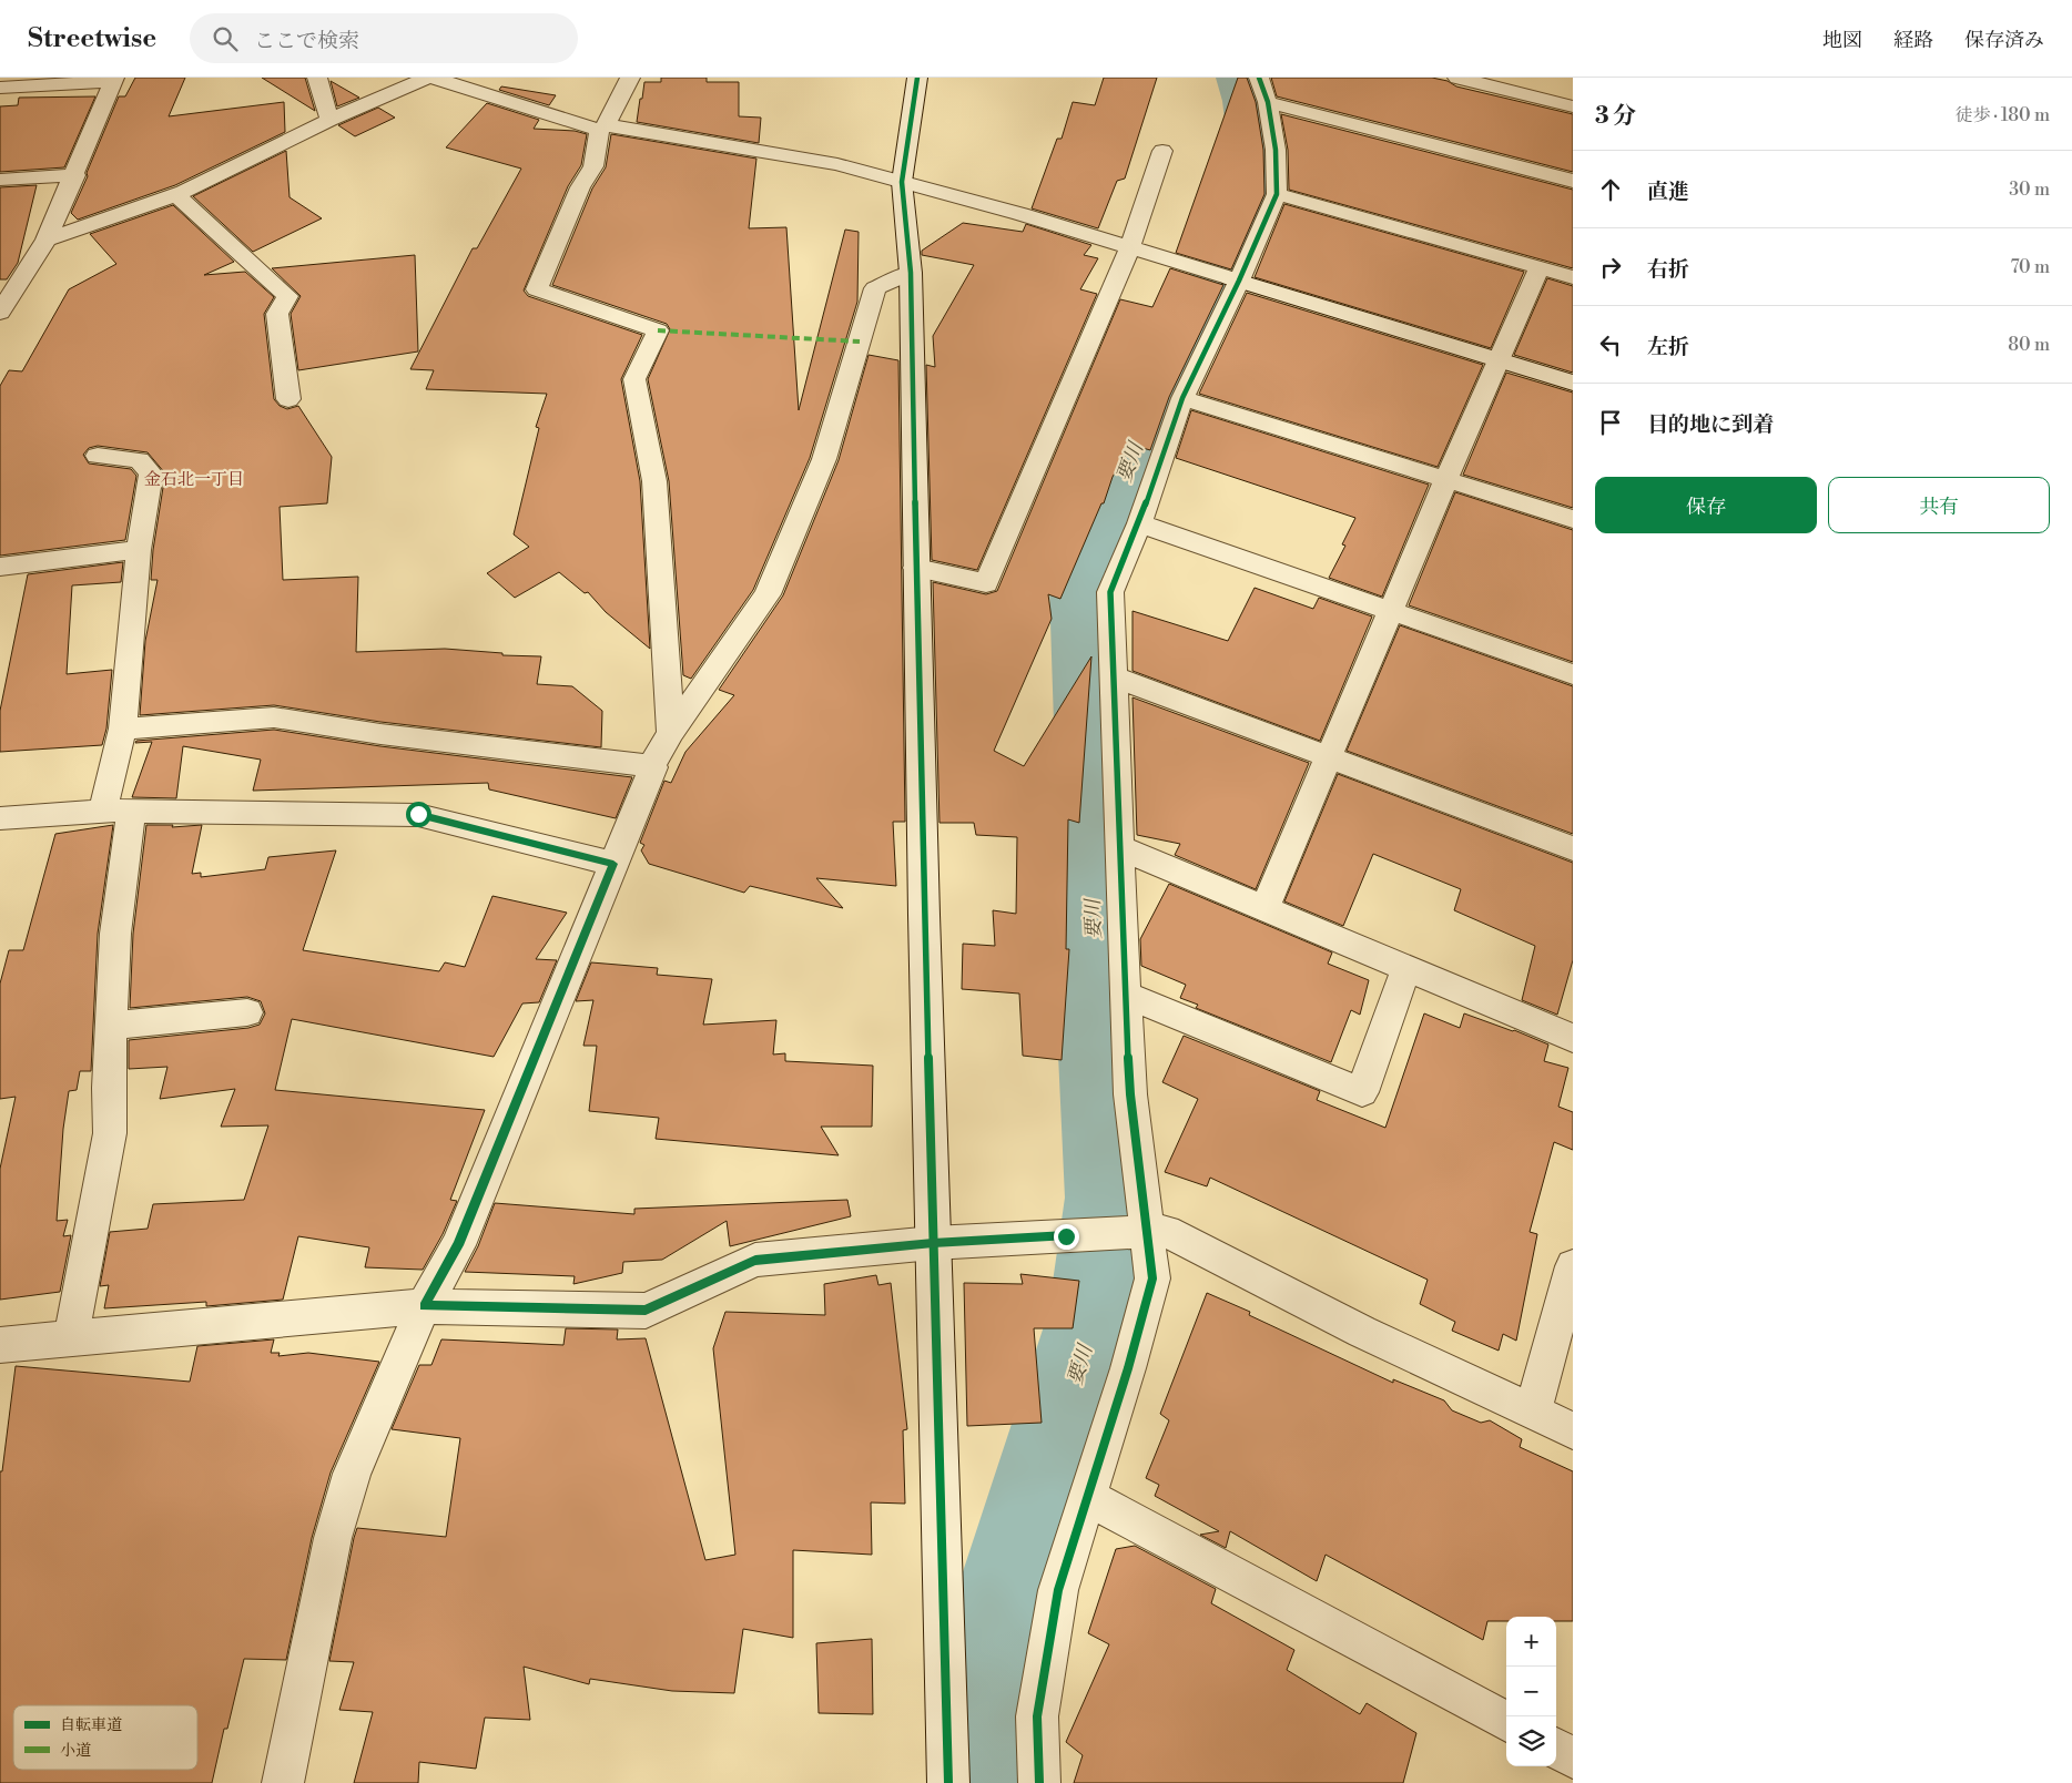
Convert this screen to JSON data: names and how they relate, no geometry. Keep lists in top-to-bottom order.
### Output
{
  "districts": ["金石北一丁目"],
  "water": ["要川"],
  "legend": ["自転車道", "小道"],
  "page": {
    "header": "Streetwise",
    "search": "ここで検索",
    "nav": ["地図", "経路", "保存済み"],
    "heading": ["3 分", "徒歩 · 180 m"],
    "list": [
      ["直進", "30 m"],
      ["右折", "70 m"],
      ["左折", "80 m"],
      "目的地に到着"
    ],
    "buttons": ["保存", "共有"],
    "map_buttons": ["+", "−"]
  }
}
